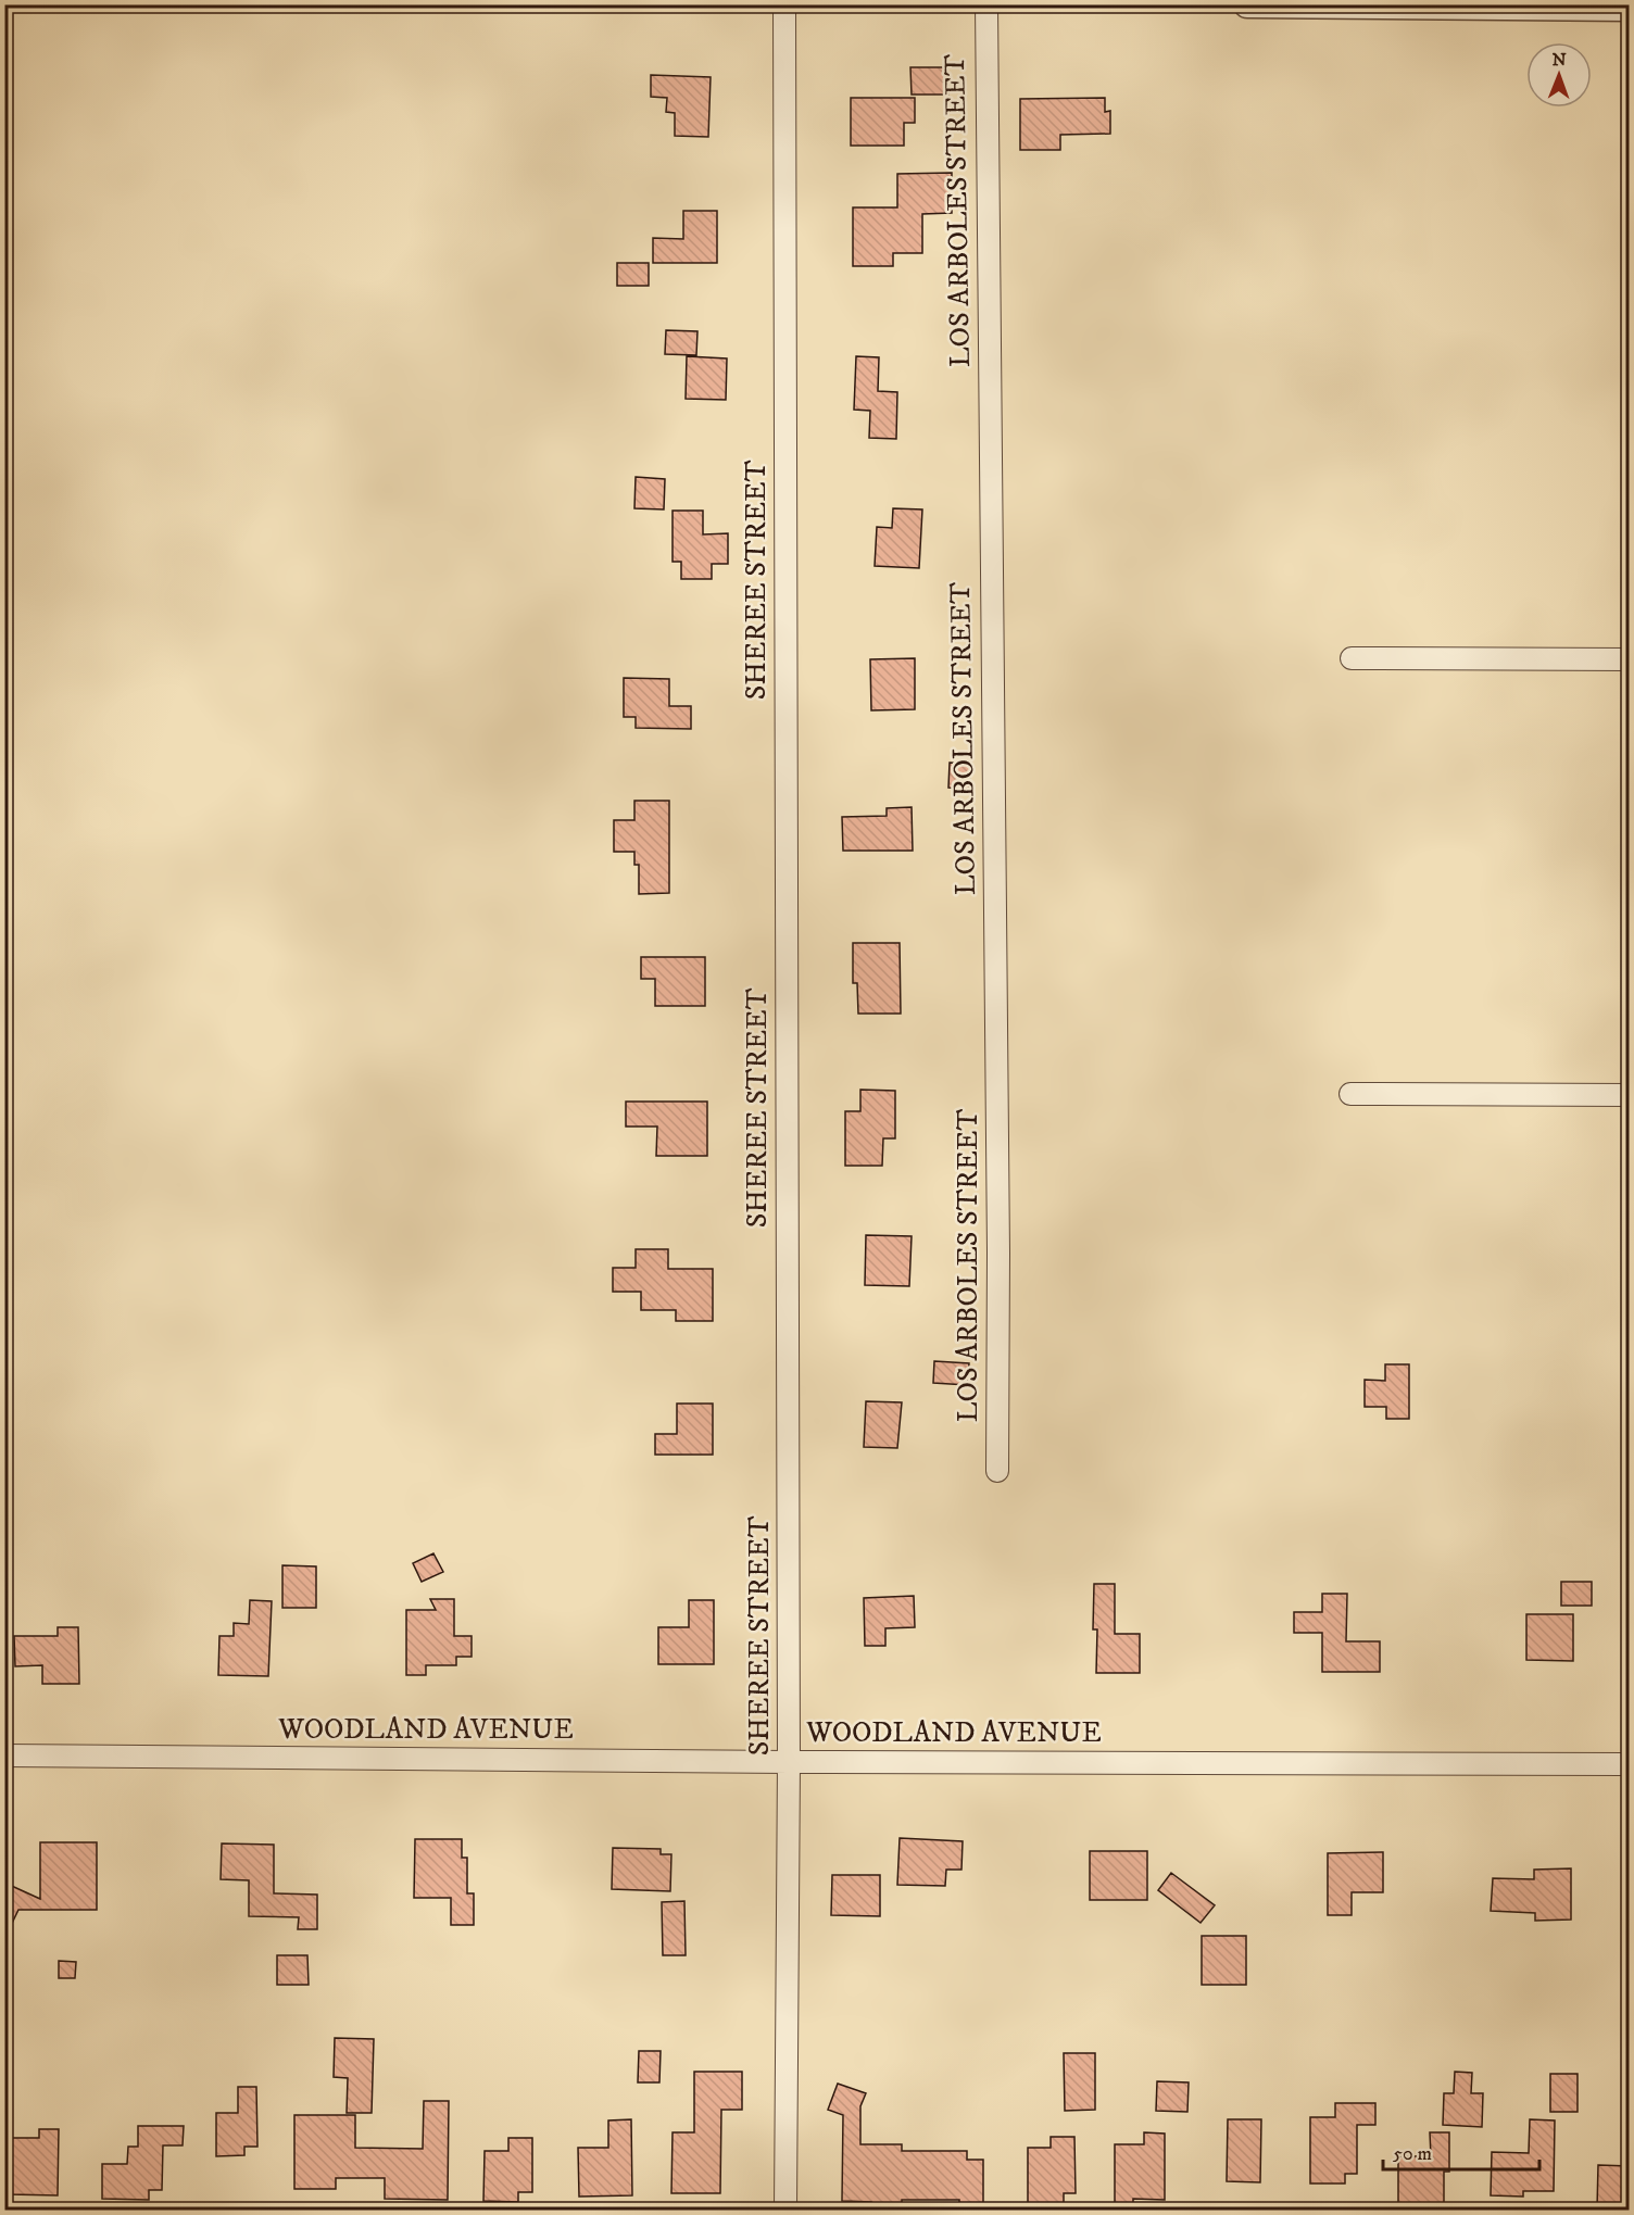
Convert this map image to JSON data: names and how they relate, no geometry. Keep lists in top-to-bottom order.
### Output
{
  "streets": {
    "street": ["LOS ARBOLES STREET", "SHEREE STREET", "WOODLAND AVENUE"]
  },
  "crossings": [
    ["SHEREE STREET", "WOODLAND AVENUE"]
  ],
  "scale_bar": "50 m",
  "north": "top"
}
